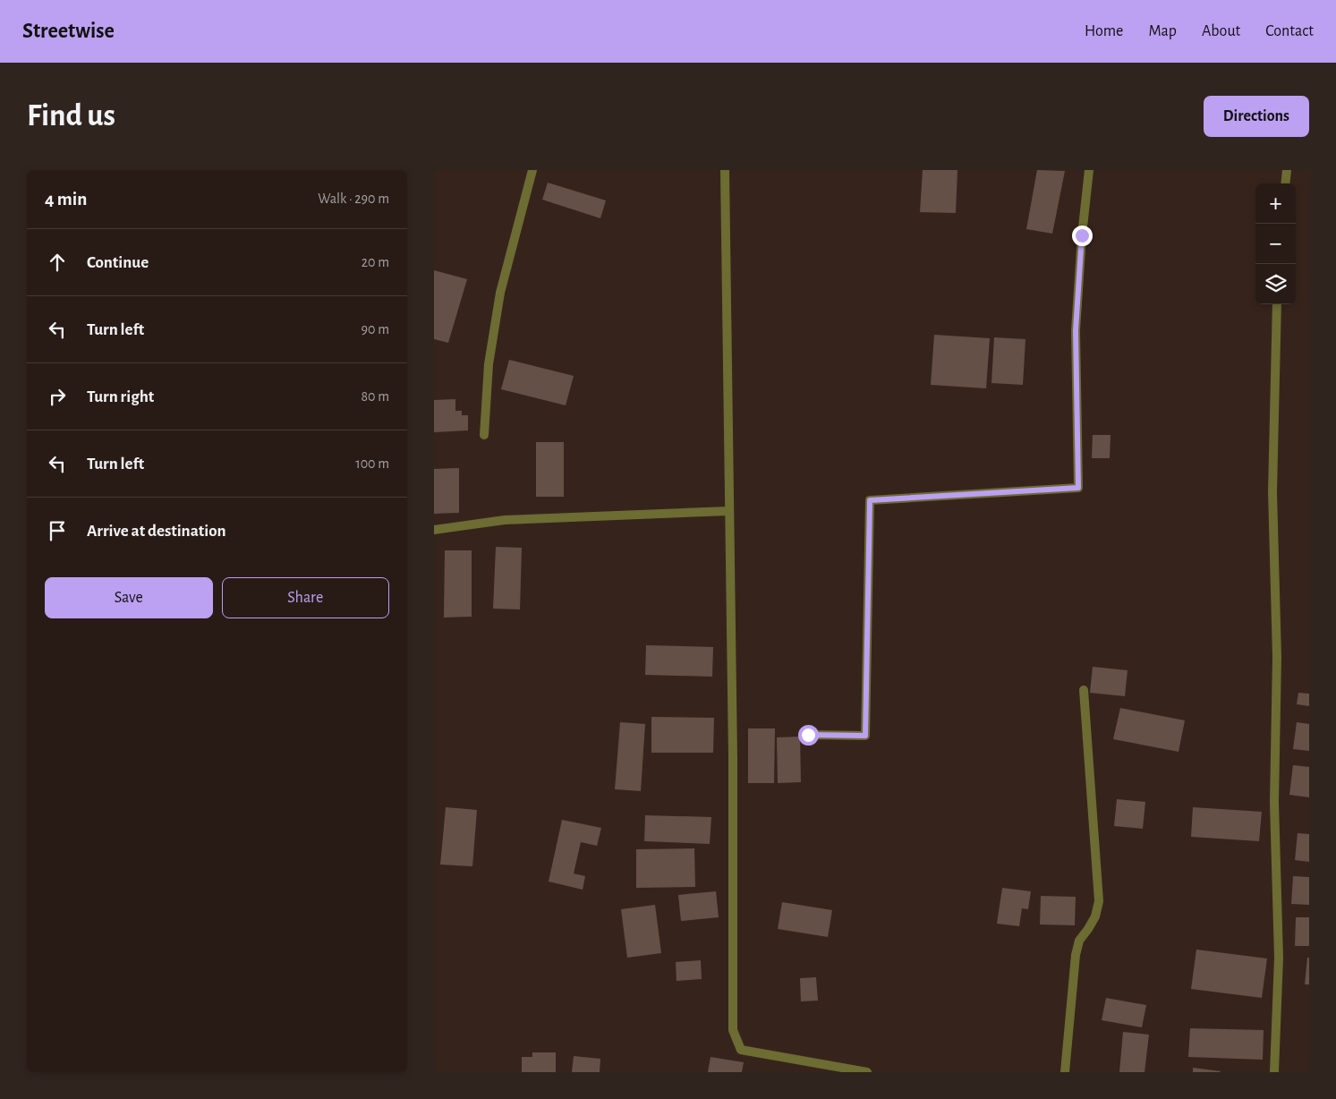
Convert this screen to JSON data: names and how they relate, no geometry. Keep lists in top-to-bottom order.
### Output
{
  "page": {
    "header": "Streetwise",
    "nav": [
      "Home",
      "Map",
      "About",
      "Contact"
    ],
    "buttons": [
      "Directions",
      ["Save", "Share"]
    ],
    "title": "Find us",
    "heading": ["4 min", "Walk · 290 m"],
    "map_buttons": ["+", "−"],
    "list": [
      ["Continue", "20 m"],
      ["Turn left", "90 m"],
      ["Turn right", "80 m"],
      ["Turn left", "100 m"],
      "Arrive at destination"
    ]
  }
}
